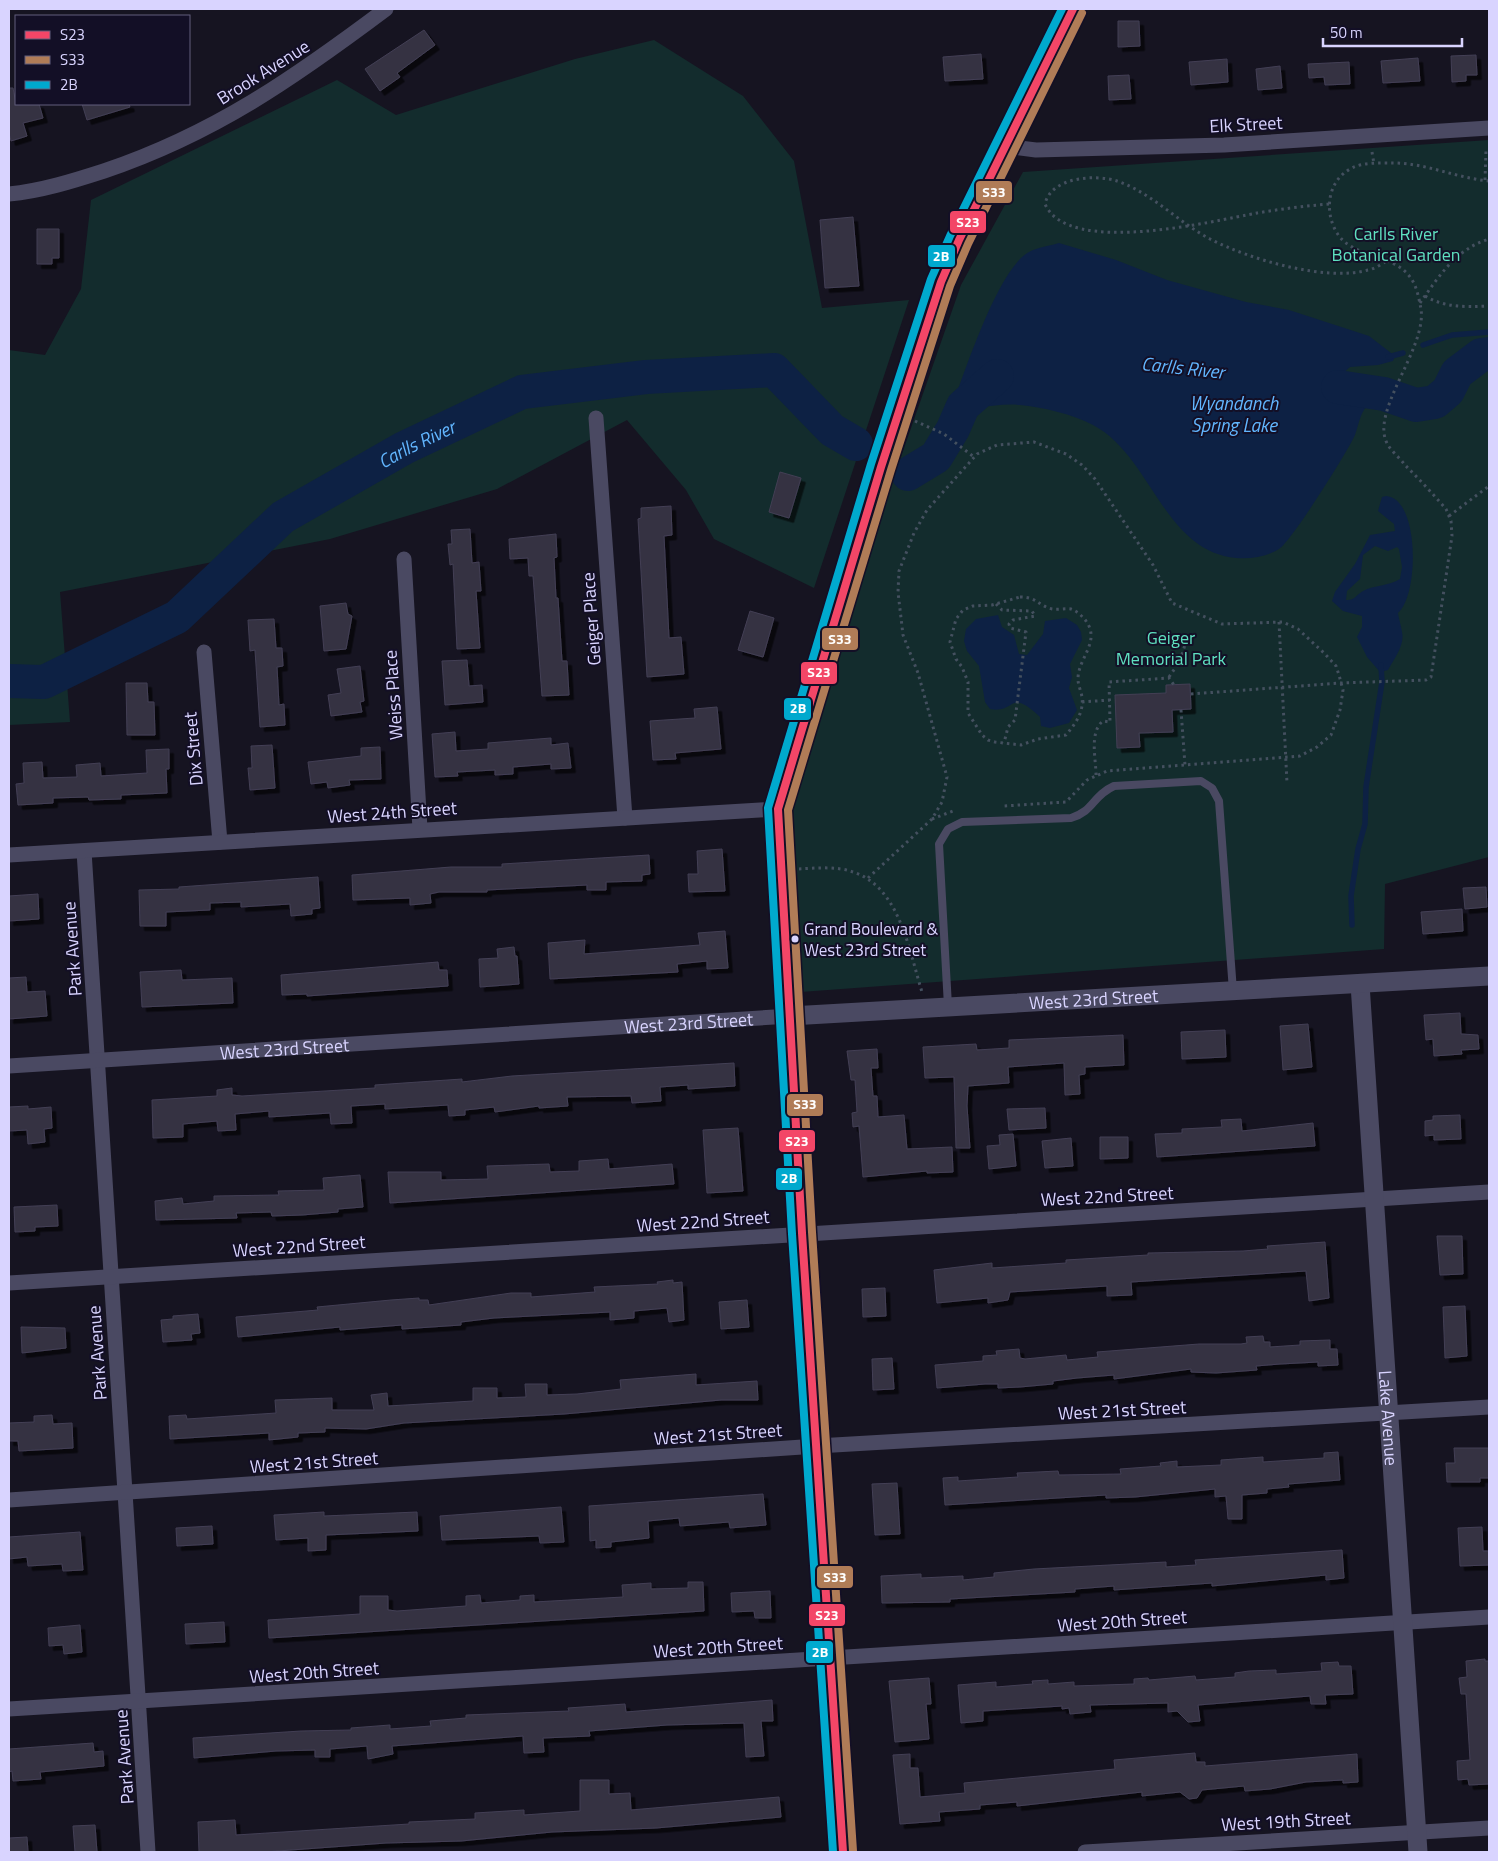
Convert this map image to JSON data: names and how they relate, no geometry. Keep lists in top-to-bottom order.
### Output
{
  "streets": {
    "street": [
      "Brook Avenue",
      "Elk Street",
      "Geiger Place",
      "Weiss Place",
      "Dix Street",
      "West 24th Street",
      "Park Avenue",
      "West 23rd Street",
      "West 22nd Street",
      "West 21st Street",
      "Lake Avenue",
      "West 20th Street",
      "West 19th Street"
    ]
  },
  "crossings": [
    ["Geiger Place", "West 24th Street"],
    ["Weiss Place", "West 24th Street"],
    ["Dix Street", "West 24th Street"],
    ["West 24th Street", "Park Avenue"],
    ["Park Avenue", "West 23rd Street"],
    ["Park Avenue", "West 22nd Street"],
    ["Park Avenue", "West 21st Street"],
    ["Park Avenue", "West 20th Street"],
    ["West 23rd Street", "Lake Avenue"],
    ["West 22nd Street", "Lake Avenue"],
    ["West 21st Street", "Lake Avenue"],
    ["Lake Avenue", "West 20th Street"],
    ["Lake Avenue", "West 19th Street"]
  ],
  "water": ["Carlls River", "Wyandanch Spring Lake"],
  "parks": ["Carlls River Botanical Garden", "Geiger Memorial Park"],
  "places": ["Grand Boulevard & West 23rd Street"],
  "lines": ["transit line S23", "transit line 2B", "transit line S33"],
  "legend": ["S23", "S33", "2B"],
  "scale_bar": "50 m"
}
